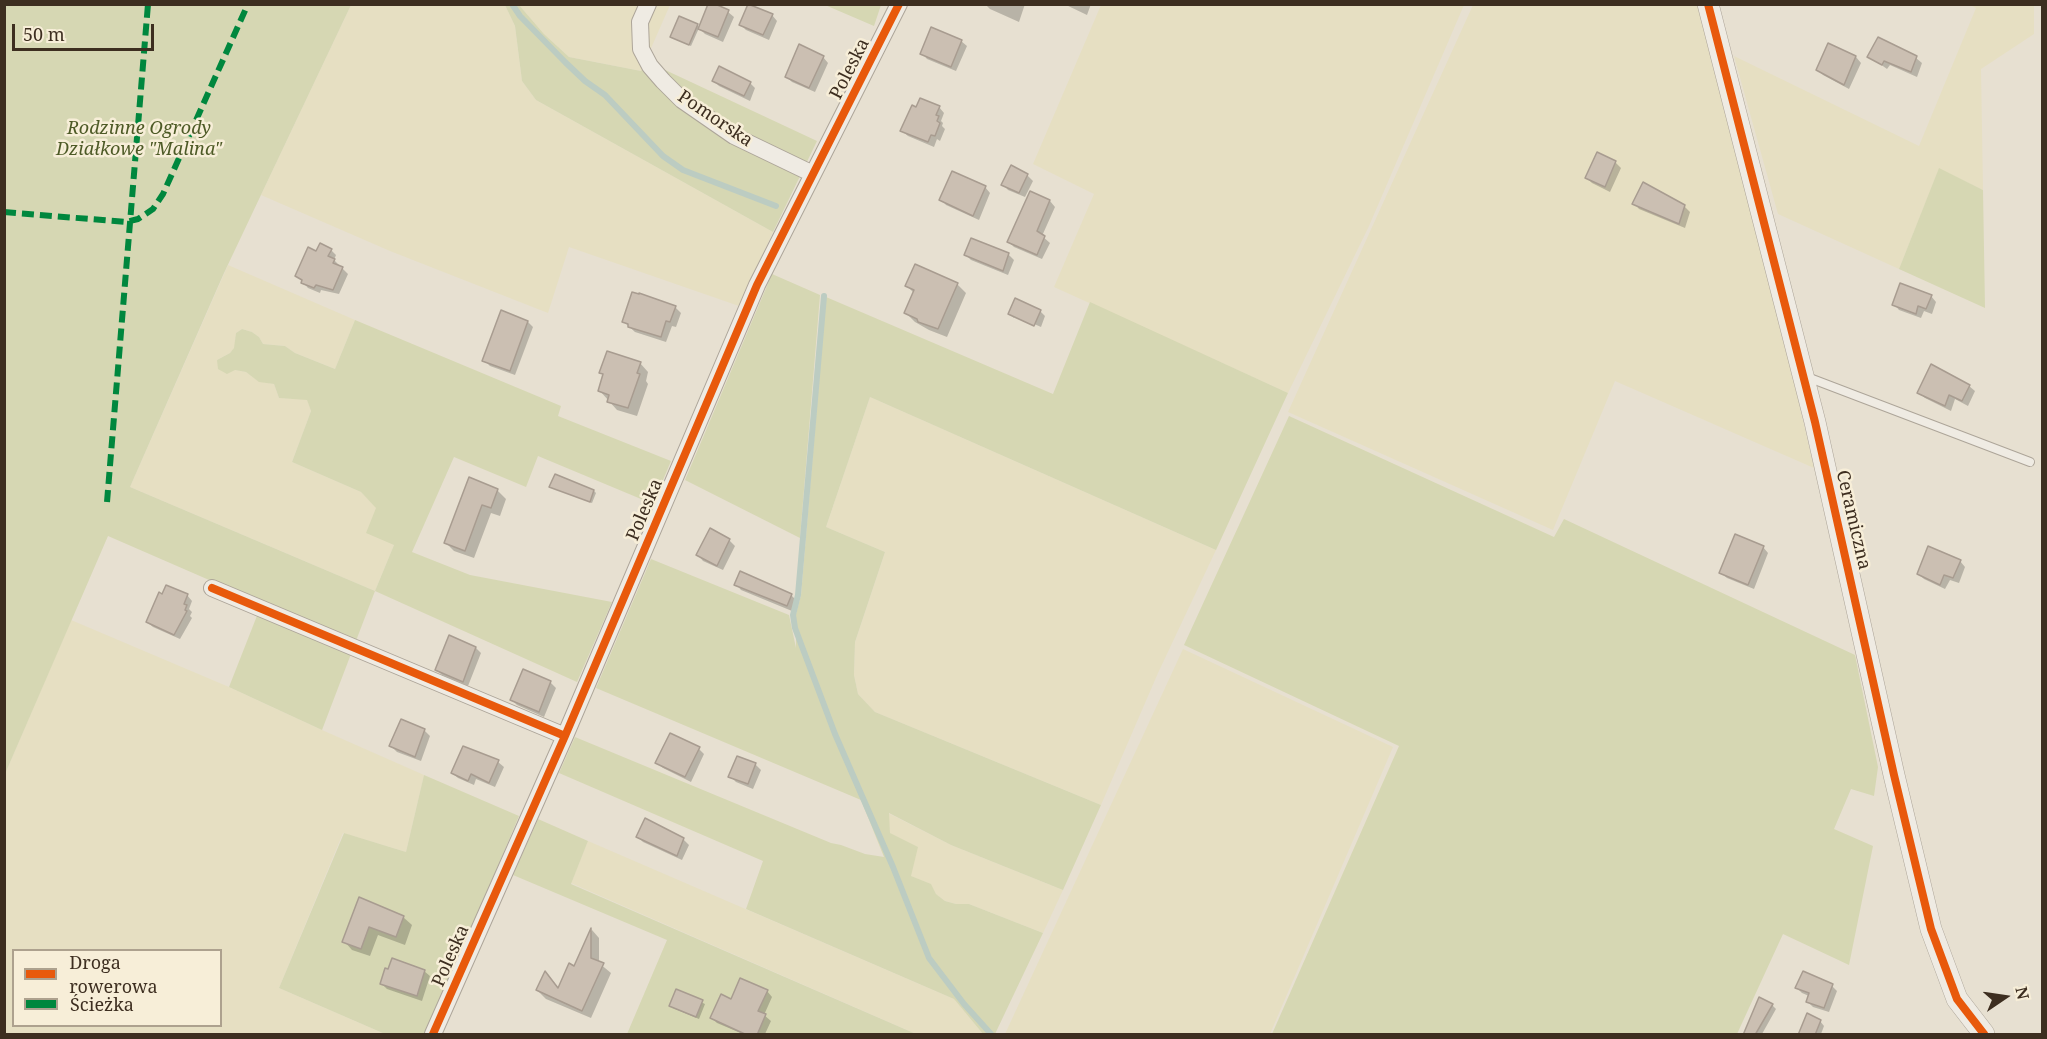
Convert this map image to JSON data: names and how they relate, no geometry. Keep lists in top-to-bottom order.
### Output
{
  "streets": {
    "street": ["Poleska", "Pomorska", "Ceramiczna"]
  },
  "crossings": [
    ["Poleska", "Pomorska"]
  ],
  "parks": ["Rodzinne Ogrody Działkowe \"Malina\""],
  "legend": ["Droga rowerowa", "Ścieżka"],
  "scale_bar": "50 m",
  "north": "right"
}
